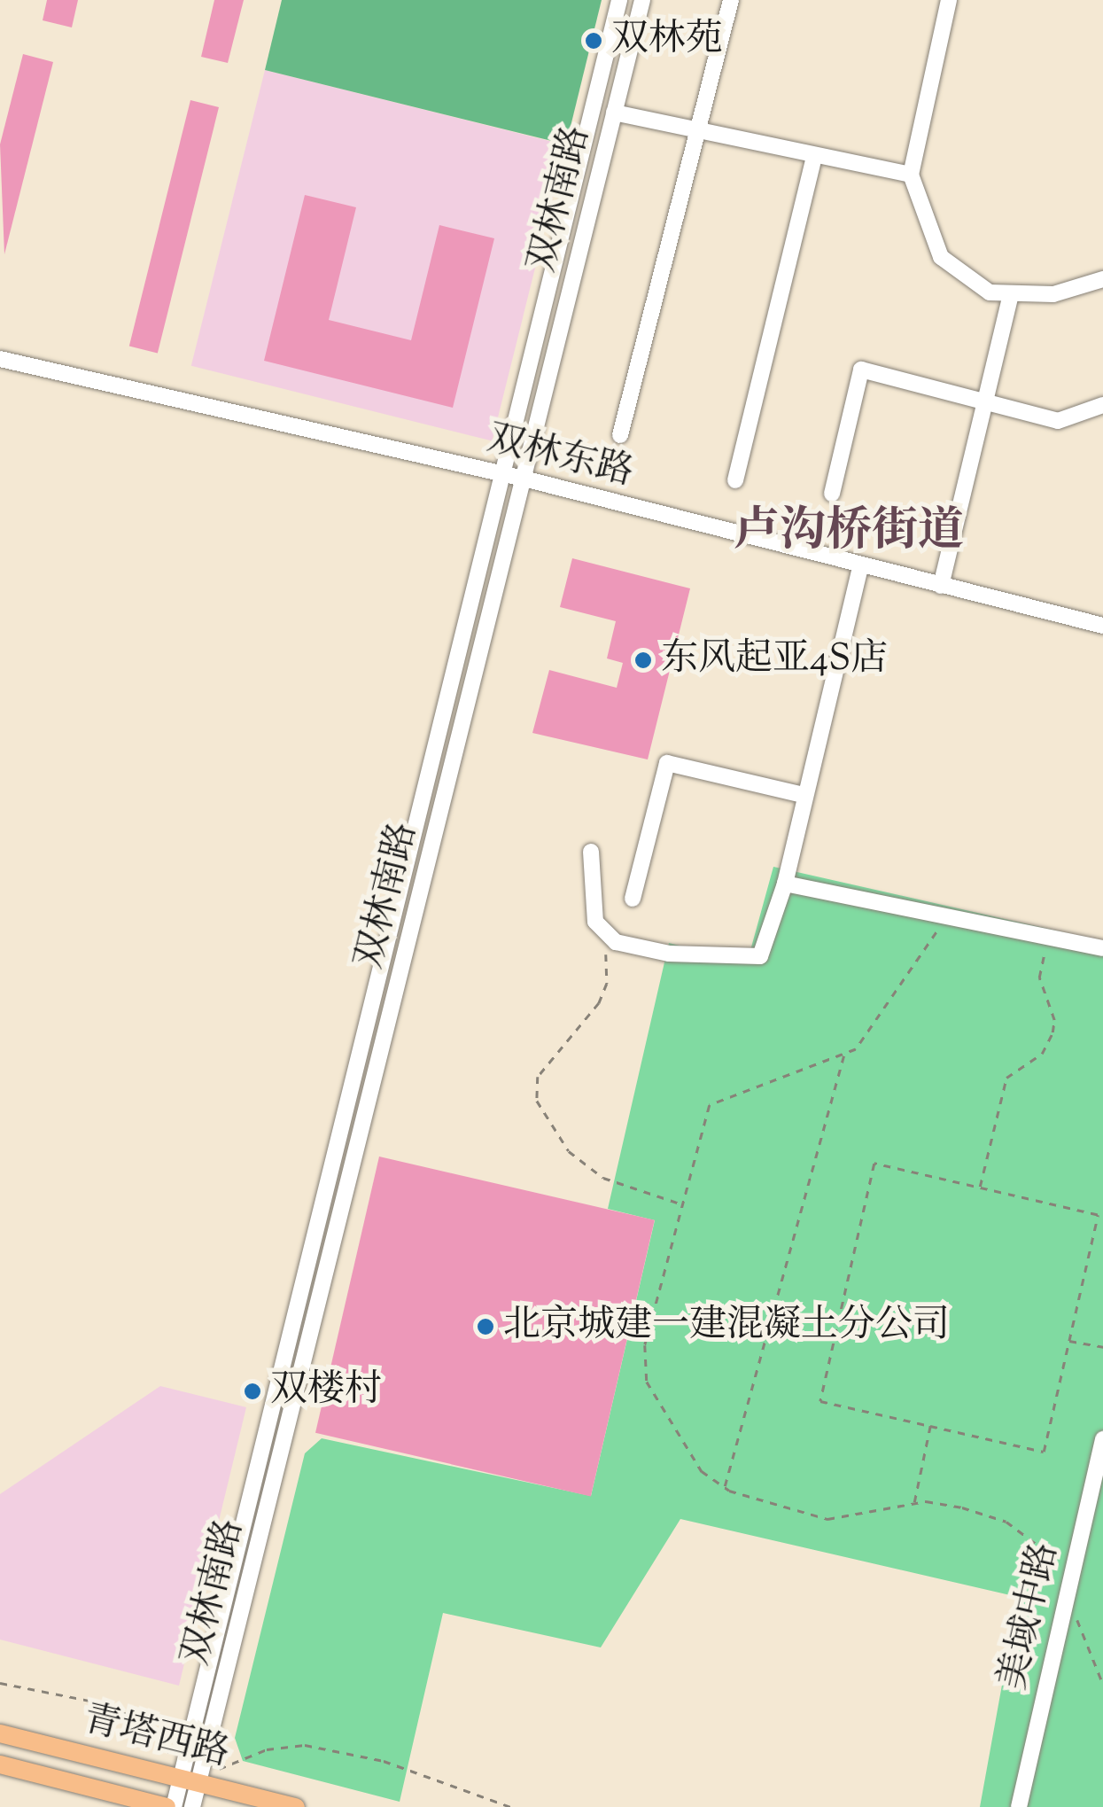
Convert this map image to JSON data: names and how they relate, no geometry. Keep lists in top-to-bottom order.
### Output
{
  "streets": {
    "main road": ["青塔西路"],
    "street": ["双林南路", "双林东路", "美域中路"]
  },
  "crossings": [
    ["双林南路", "双林东路"],
    ["双林南路", "青塔西路"]
  ],
  "districts": ["卢沟桥街道"],
  "places": [
    "双林苑",
    "东风起亚4S店",
    "北京城建一建混凝土分公司",
    "双楼村"
  ]
}
